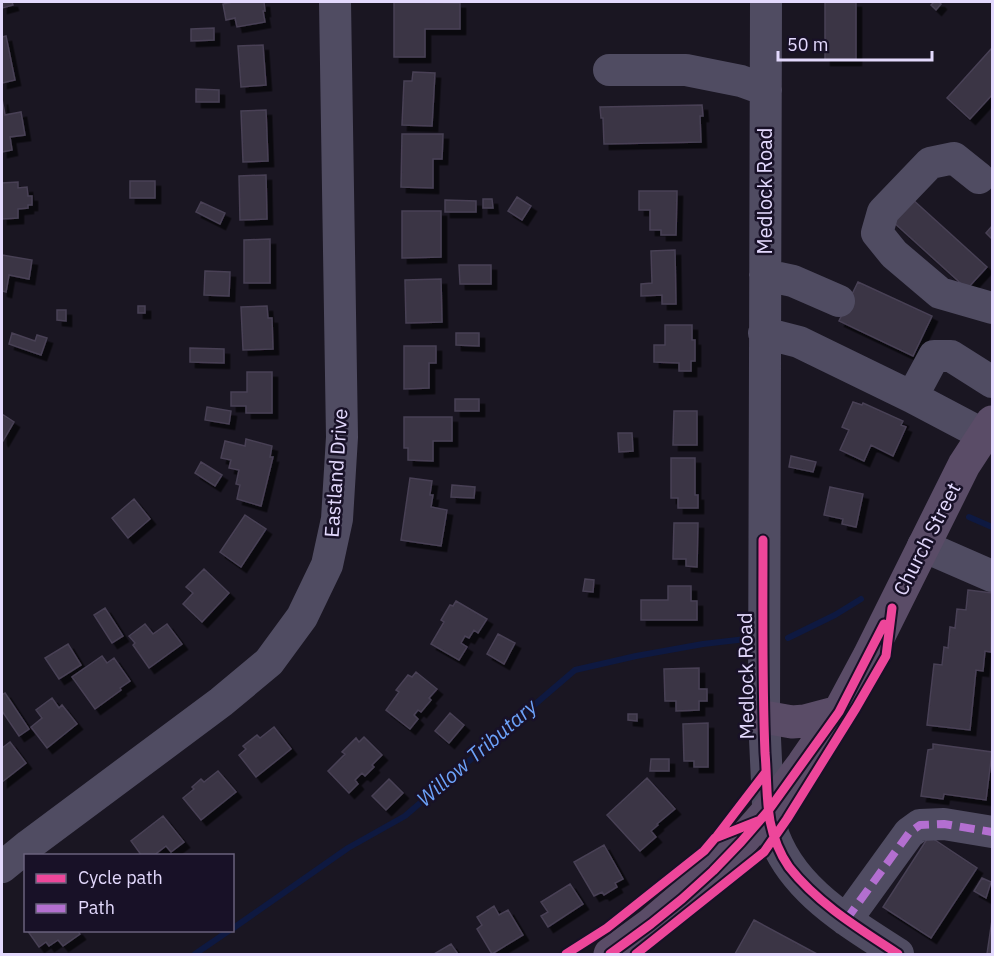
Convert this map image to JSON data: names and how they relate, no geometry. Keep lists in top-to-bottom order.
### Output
{
  "streets": {
    "main road": ["Church Street"],
    "street": ["Medlock Road", "Eastland Drive"]
  },
  "crossings": [
    ["Medlock Road", "Church Street"]
  ],
  "water": ["Willow Tributary"],
  "legend": ["Cycle path", "Path"],
  "scale_bar": "50 m"
}
